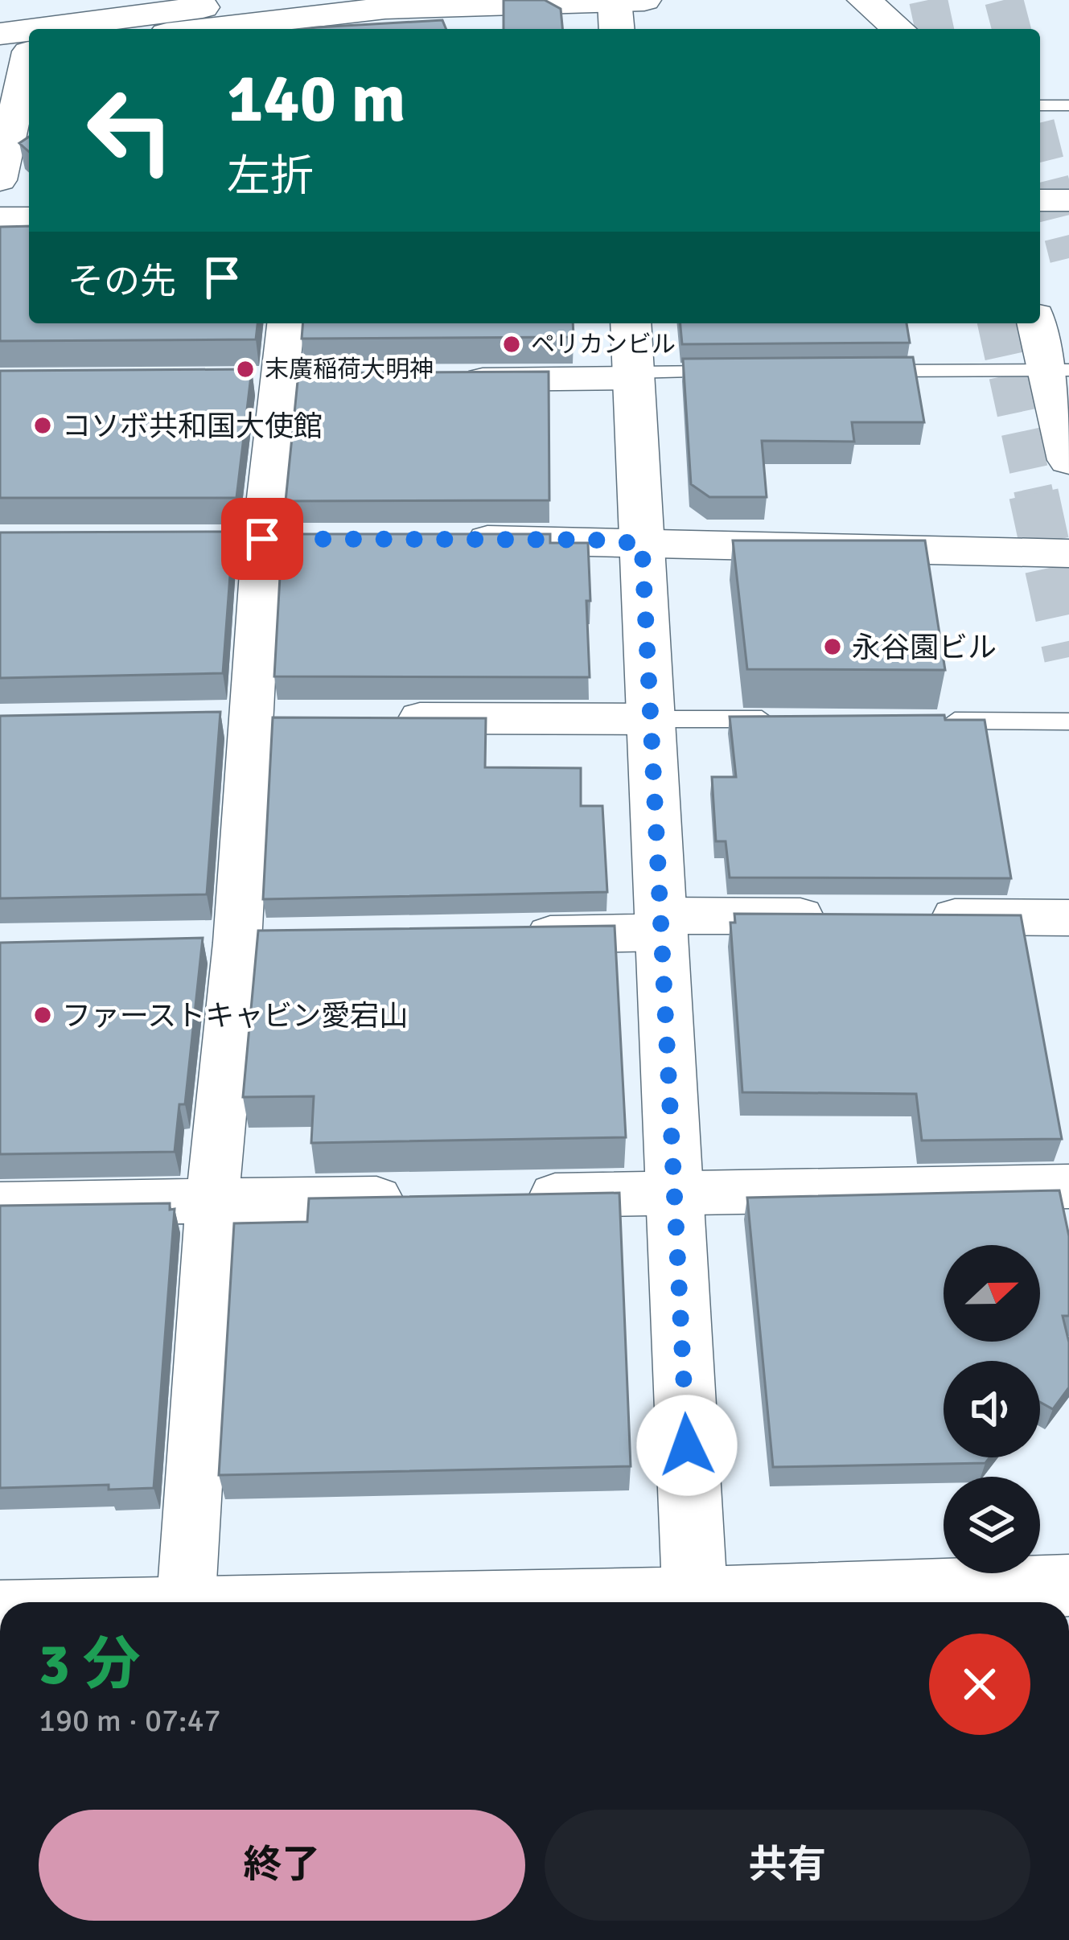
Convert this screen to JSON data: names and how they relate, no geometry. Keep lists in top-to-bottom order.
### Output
{
  "places": [
    "ペリカンビル",
    "末廣稲荷大明神",
    "コソボ共和国大使館",
    "永谷園ビル",
    "ファーストキャビン愛宕山"
  ],
  "north": "right",
  "page": {
    "turn": ["140 m", "左折"],
    "then": "その先",
    "heading": ["3 分", "190 m · 07:47"],
    "buttons": ["終了", "共有"]
  }
}
